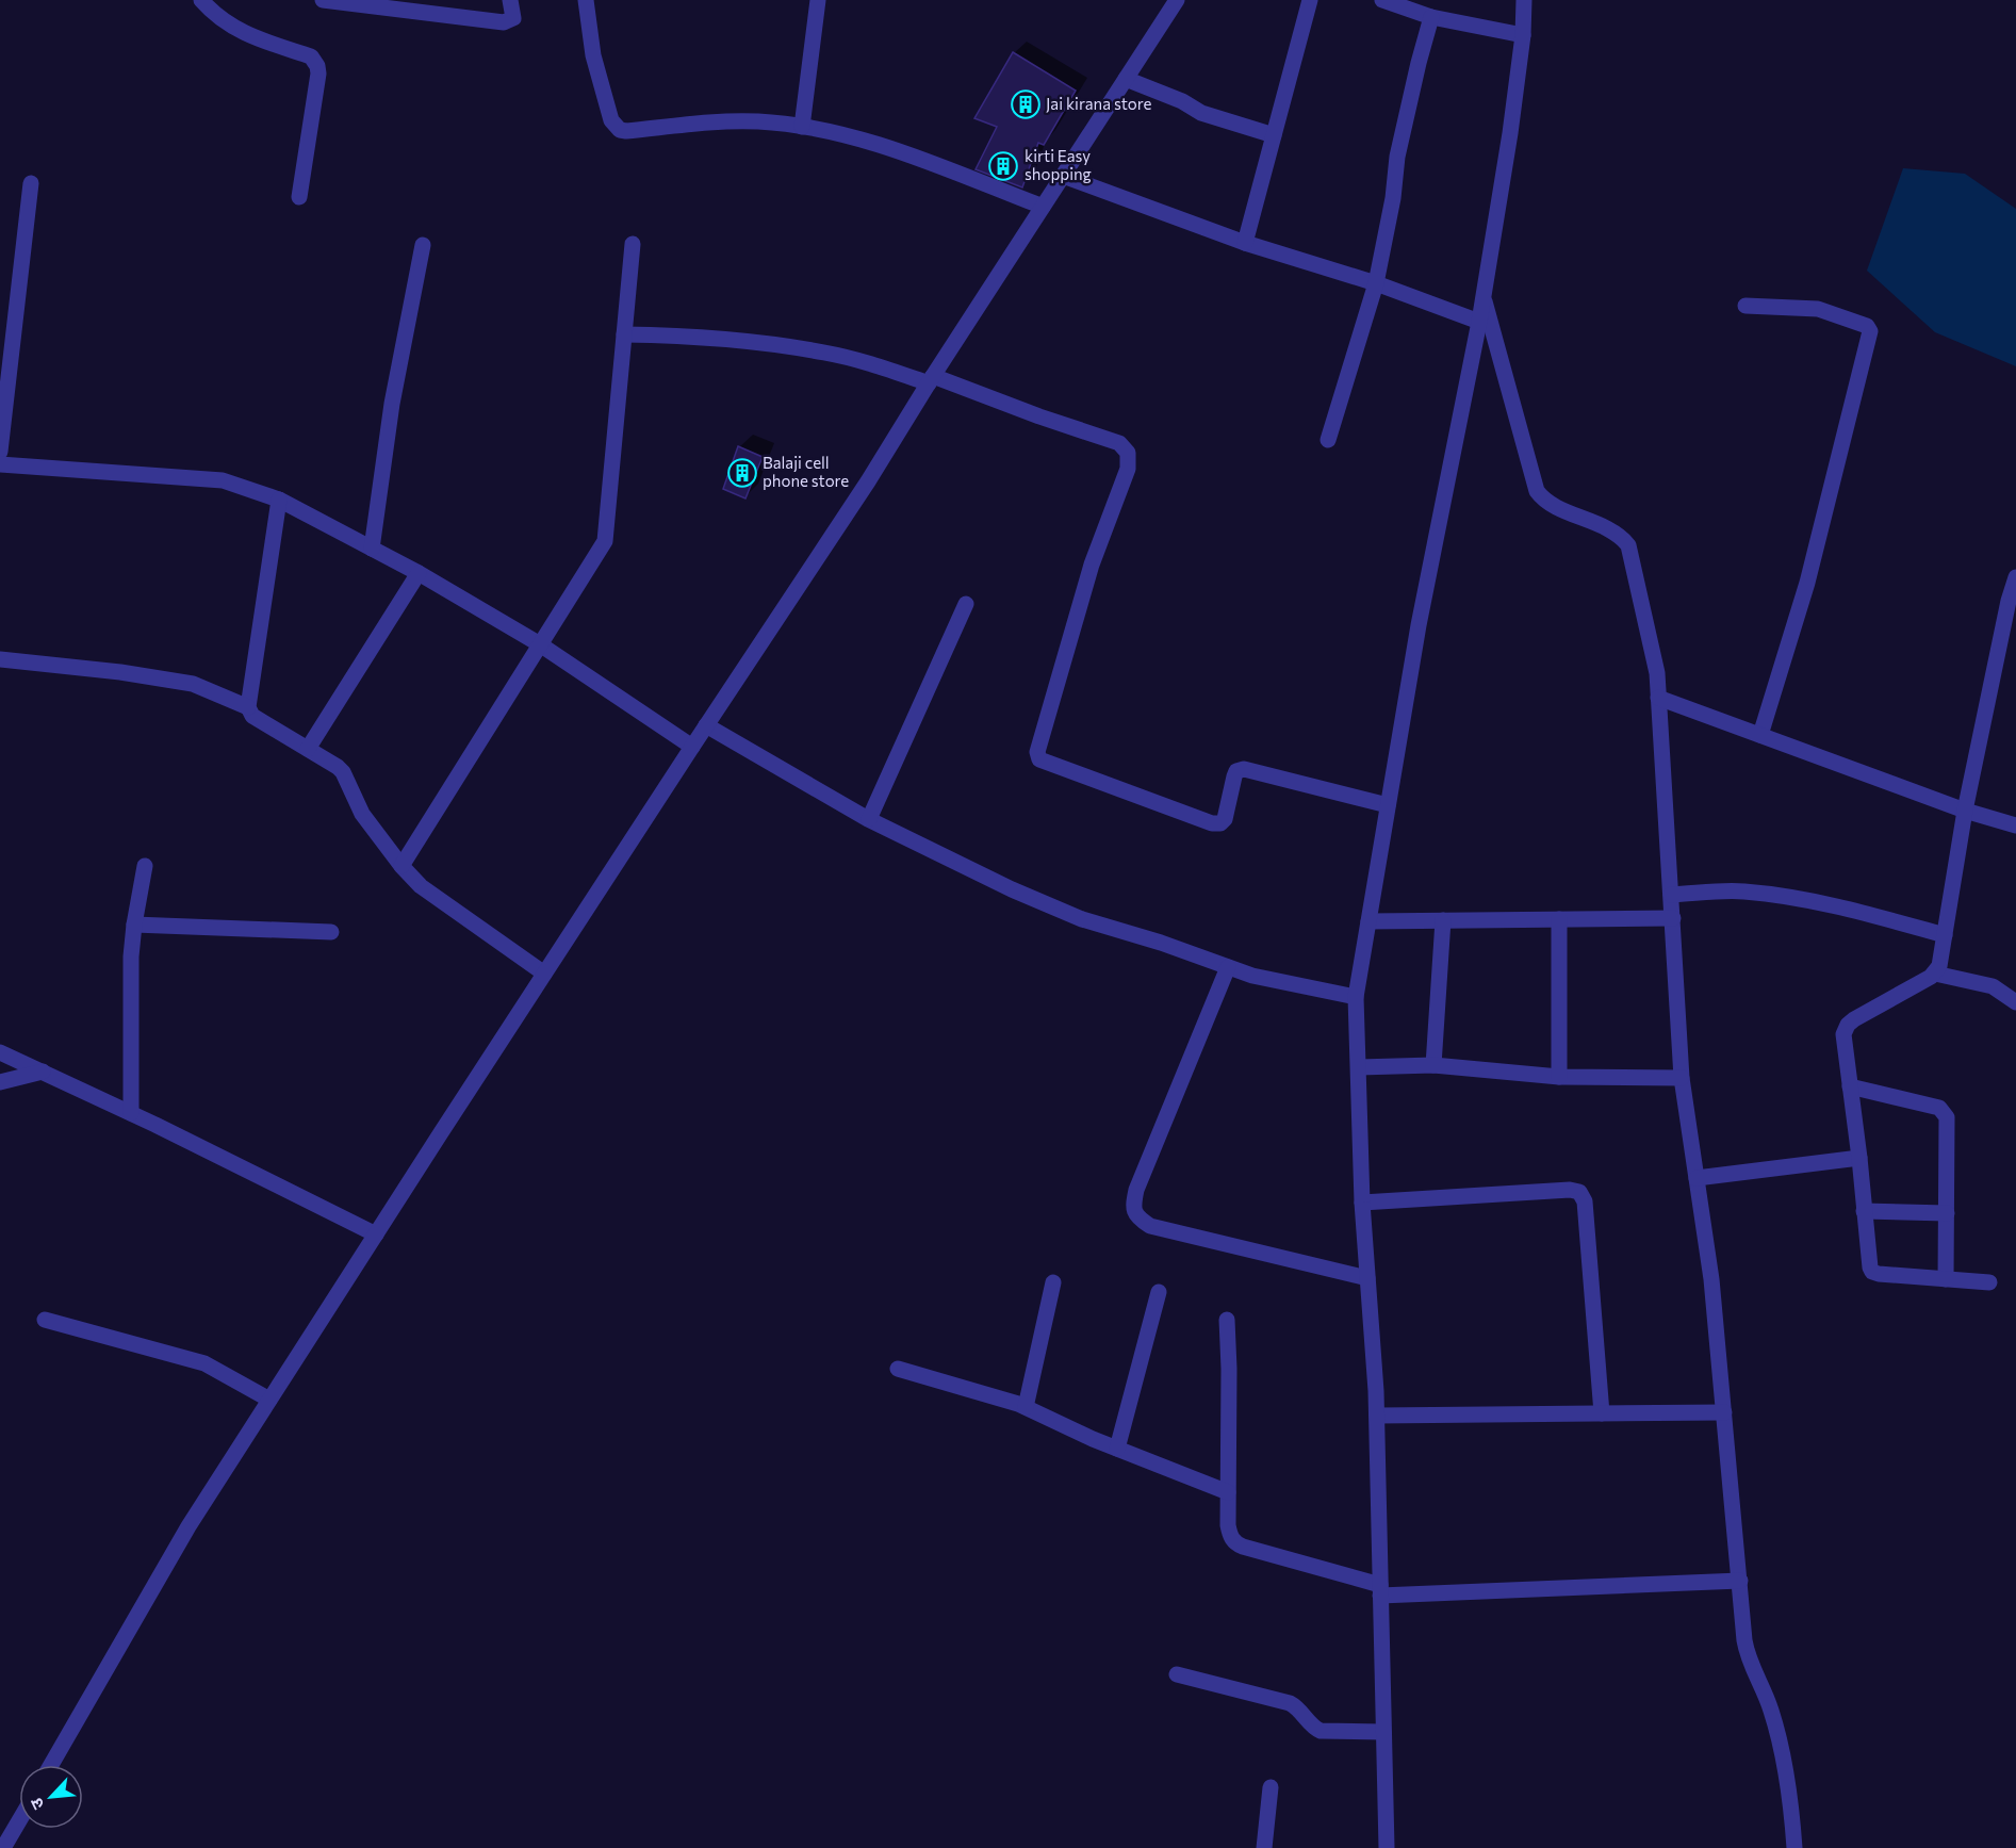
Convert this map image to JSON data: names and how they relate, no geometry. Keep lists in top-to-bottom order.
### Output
{
  "places": {
    "building": ["Jai kirana store", "kirti Easy shopping", "Balaji cell phone store"]
  },
  "north": "bottom left"
}
